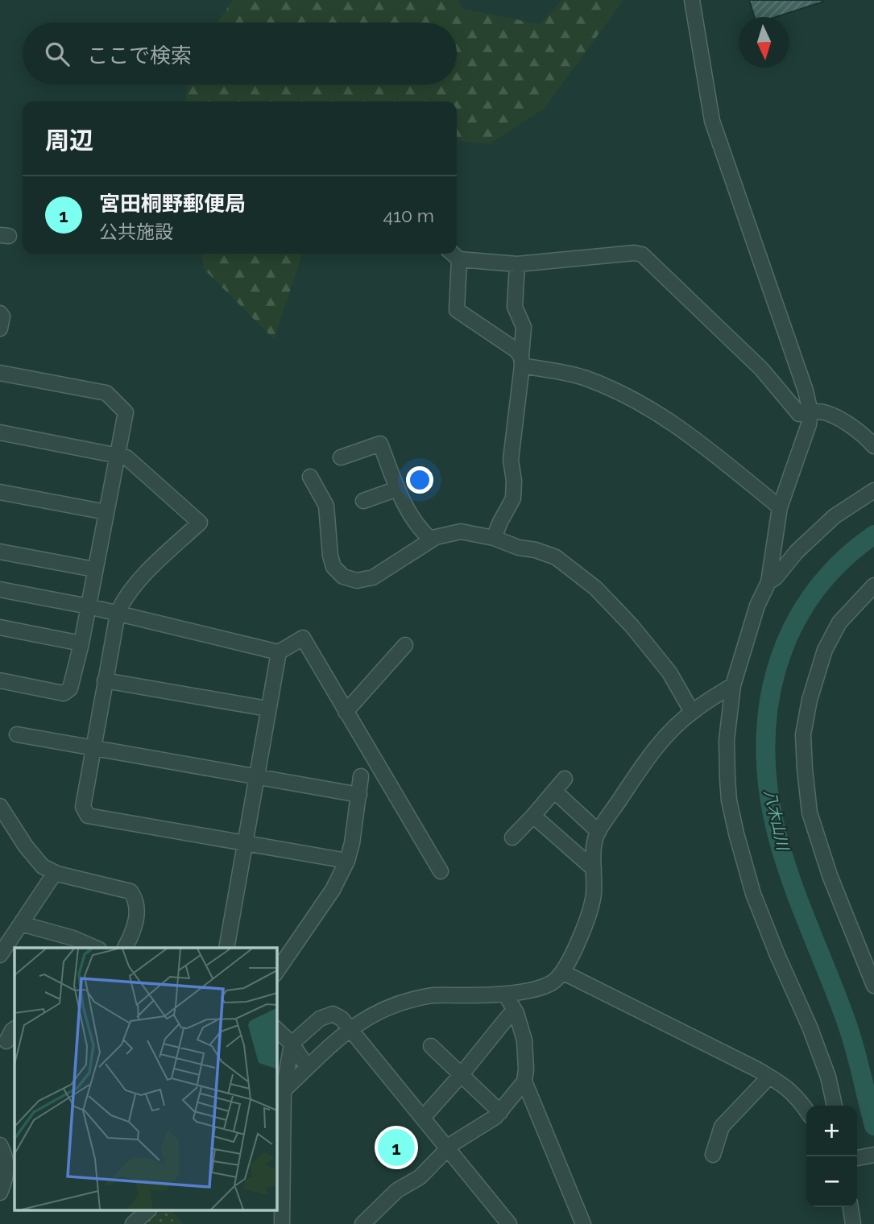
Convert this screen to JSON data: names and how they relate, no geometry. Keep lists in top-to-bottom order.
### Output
{
  "water": ["八木山川"],
  "north": "bottom",
  "page": {
    "search": "ここで検索",
    "heading": "周辺",
    "list": [
      {
        "mark": "1",
        "name": "宮田桐野郵便局",
        "note": "公共施設",
        "value": "410 m"
      }
    ],
    "map_buttons": ["+", "−"],
    "pins": "1"
  }
}
